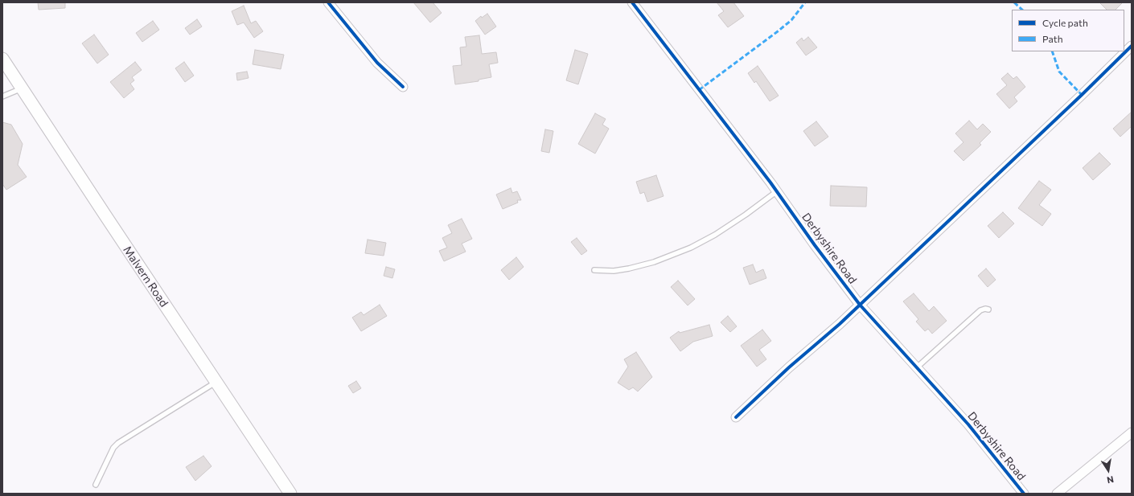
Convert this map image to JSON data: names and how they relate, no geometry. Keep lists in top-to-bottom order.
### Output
{
  "streets": {
    "main road": ["Malvern Road"],
    "street": ["Derbyshire Road"]
  },
  "legend": ["Cycle path", "Path"],
  "north": "bottom"
}
